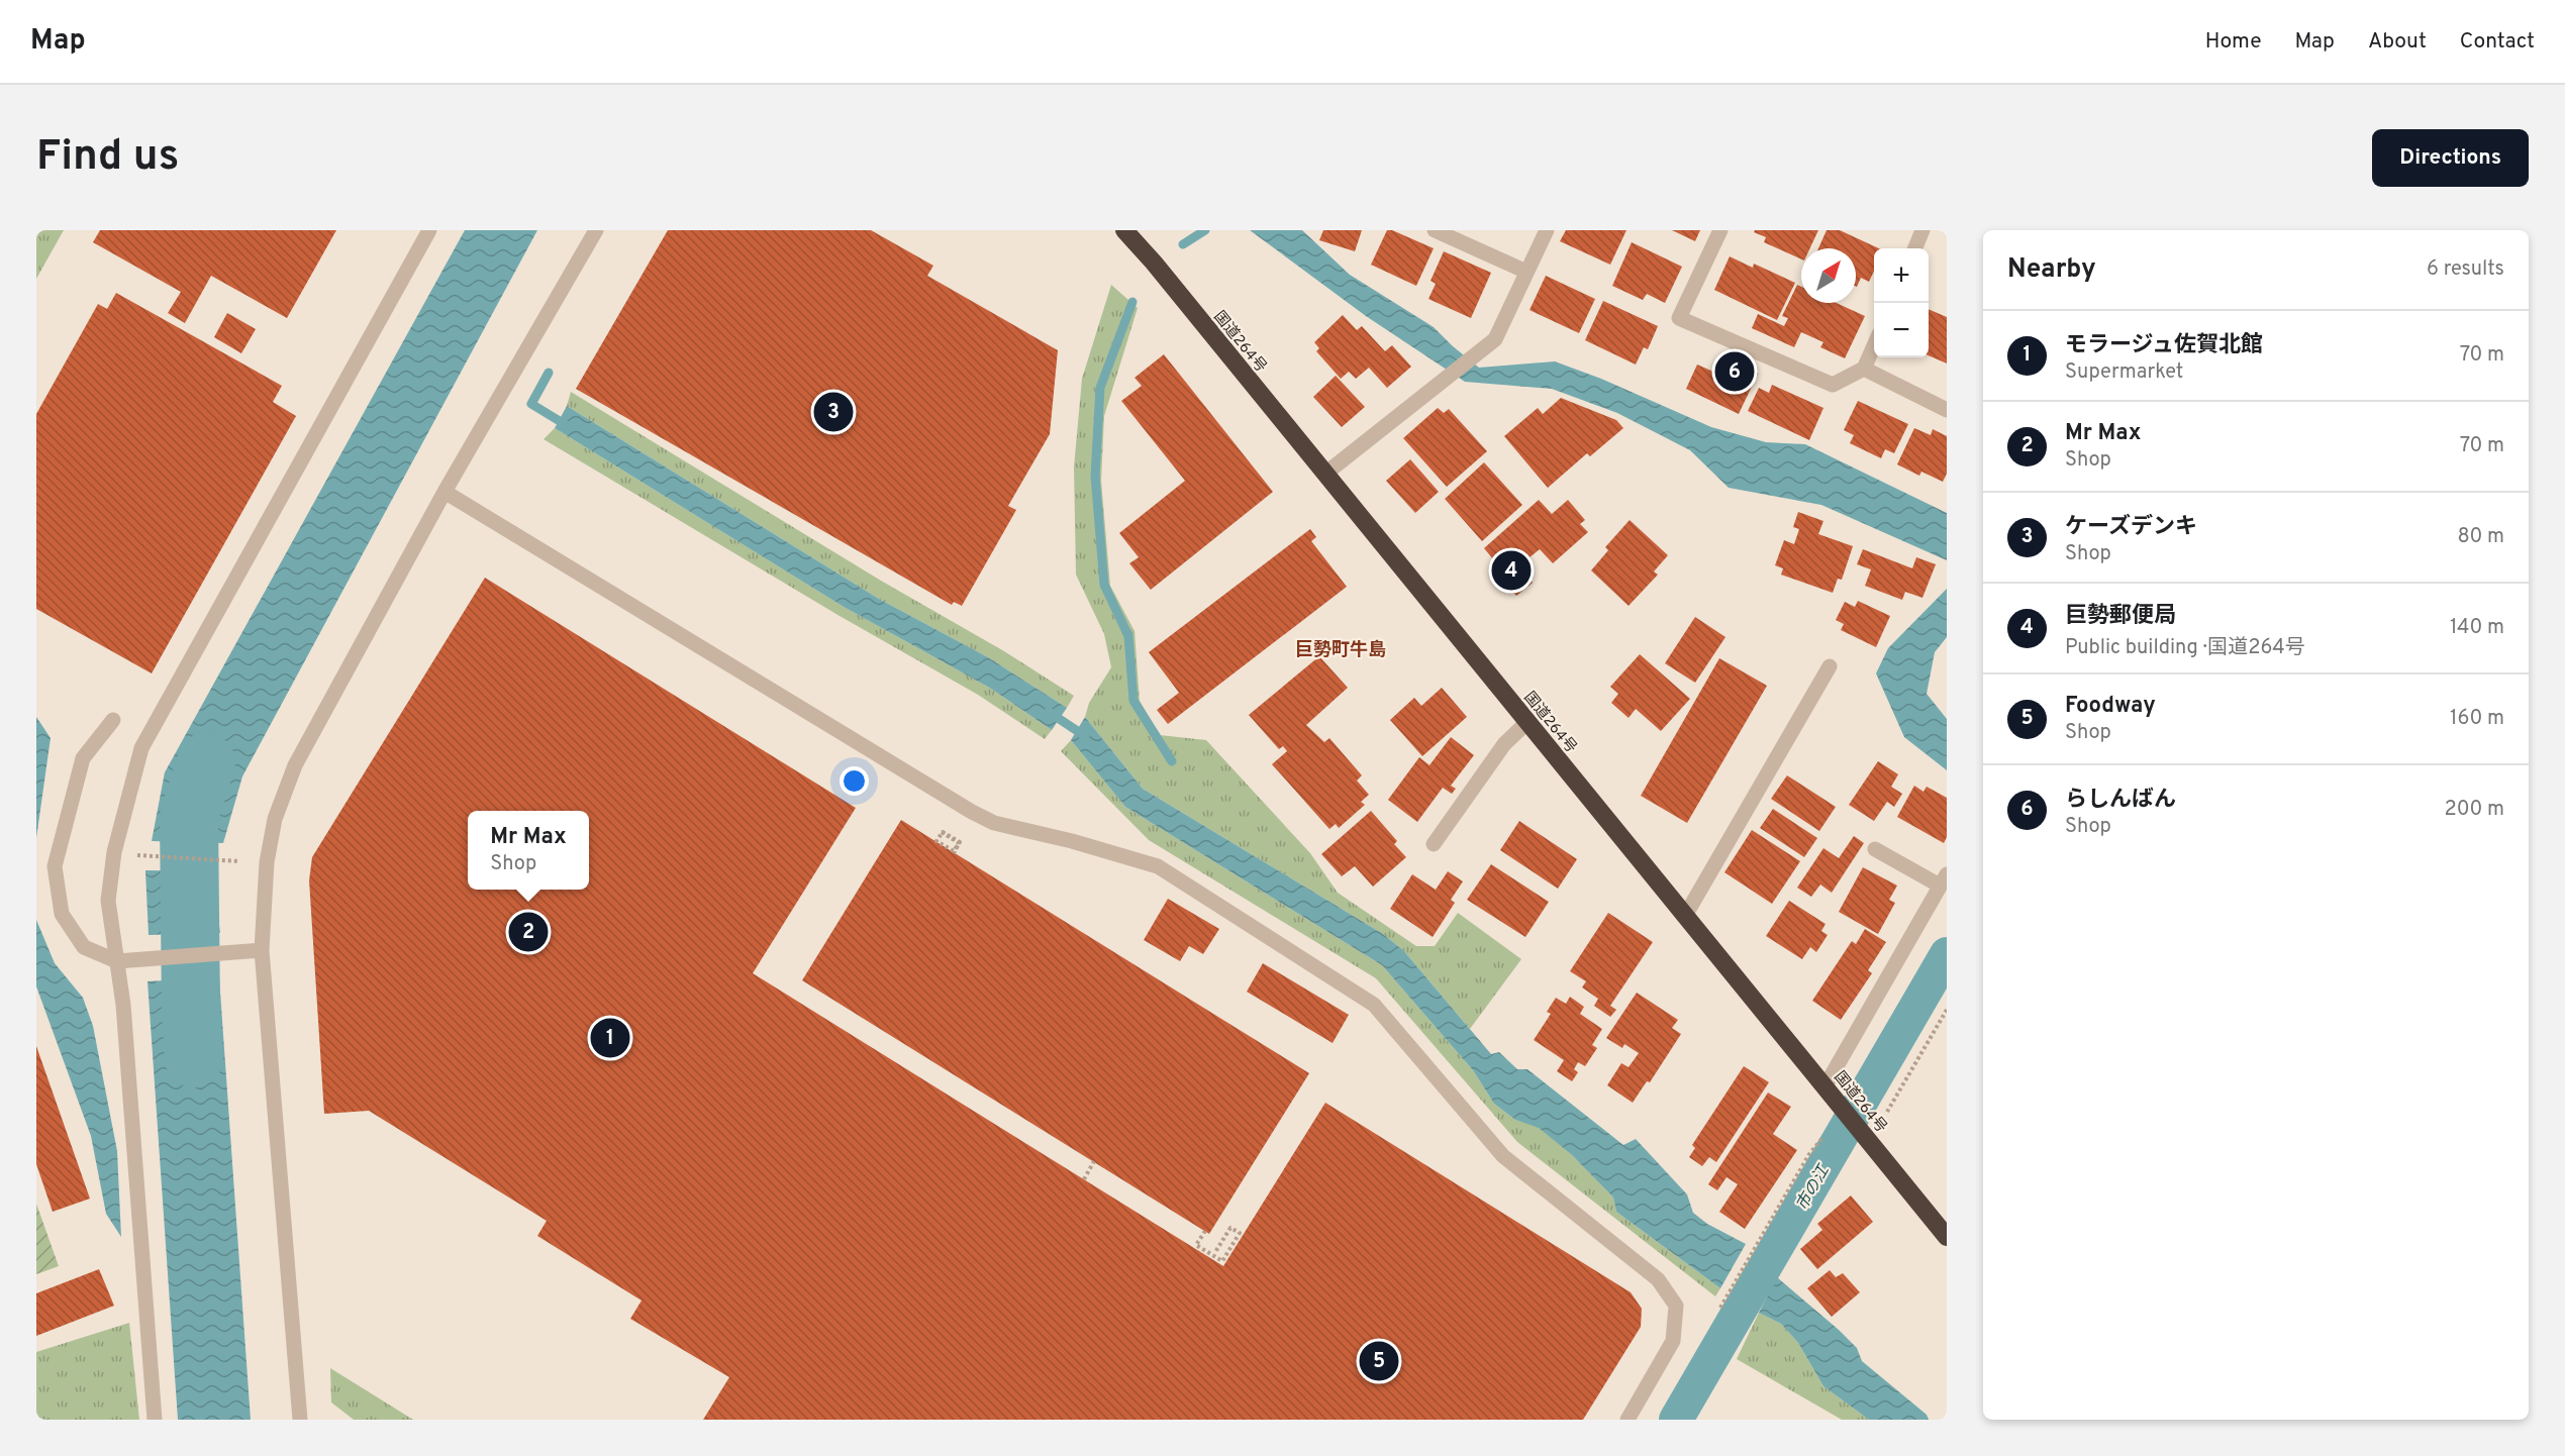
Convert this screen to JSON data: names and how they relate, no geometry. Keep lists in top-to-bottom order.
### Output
{
  "streets": {
    "highway": ["国道264号"]
  },
  "districts": ["巨勢町牛島"],
  "water": ["市の江"],
  "north": "top right",
  "page": {
    "header": "Map",
    "nav": [
      "Home",
      "Map",
      "About",
      "Contact"
    ],
    "buttons": "Directions",
    "title": "Find us",
    "heading": ["Nearby", "6 results"],
    "map_buttons": ["+", "−"],
    "list": [
      {
        "mark": "1",
        "name": "モラージュ佐賀北館",
        "note": "Supermarket",
        "value": "70 m"
      },
      {
        "mark": "2",
        "name": "Mr Max",
        "note": "Shop",
        "value": "70 m"
      },
      {
        "mark": "3",
        "name": "ケーズデンキ",
        "note": "Shop",
        "value": "80 m"
      },
      {
        "mark": "4",
        "name": "巨勢郵便局",
        "note": "Public building · 国道264号",
        "value": "140 m"
      },
      {
        "mark": "5",
        "name": "Foodway",
        "note": "Shop",
        "value": "160 m"
      },
      {
        "mark": "6",
        "name": "らしんばん",
        "note": "Shop",
        "value": "200 m"
      }
    ],
    "pins": [
      "6",
      "3",
      "4",
      "2",
      "1",
      "5"
    ],
    "popup": ["Mr Max", "Shop"]
  }
}
